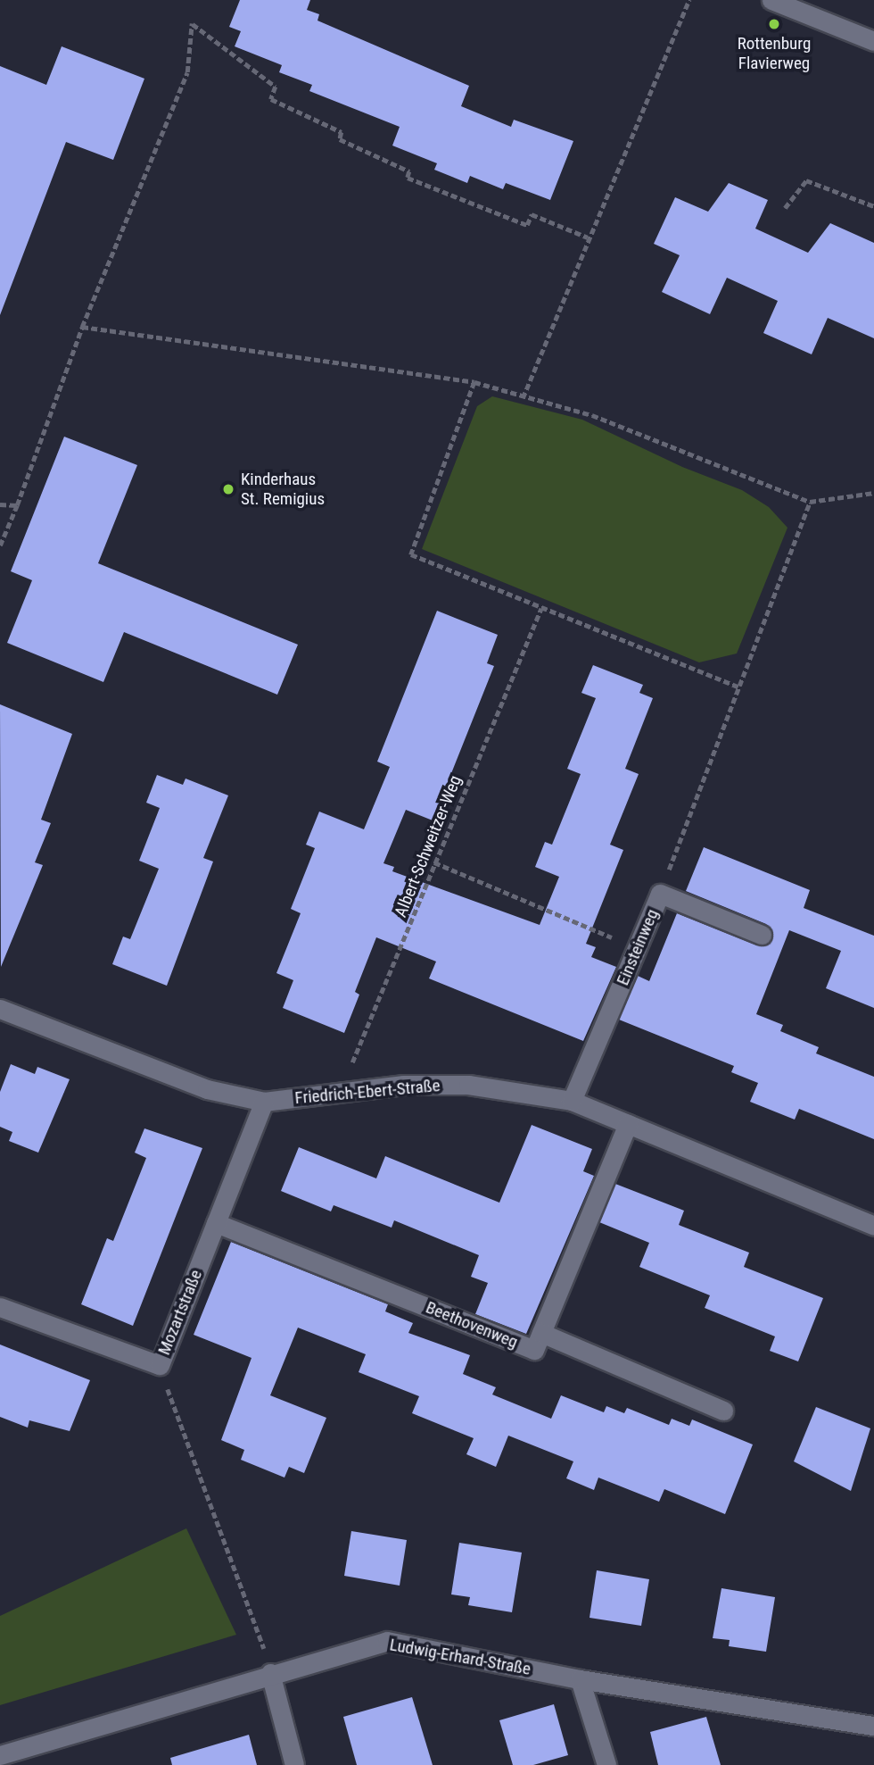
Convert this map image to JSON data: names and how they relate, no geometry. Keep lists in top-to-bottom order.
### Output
{
  "streets": {
    "street": [
      "Einsteinweg",
      "Friedrich-Ebert-Straße",
      "Mozartstraße",
      "Beethovenweg",
      "Ludwig-Erhard-Straße"
    ],
    "path": ["Albert-Schweitzer-Weg"]
  },
  "crossings": [
    ["Albert-Schweitzer-Weg", "Friedrich-Ebert-Straße"],
    ["Einsteinweg", "Friedrich-Ebert-Straße"],
    ["Friedrich-Ebert-Straße", "Mozartstraße"],
    ["Friedrich-Ebert-Straße", "Beethovenweg"],
    ["Mozartstraße", "Beethovenweg"]
  ],
  "places": ["Rottenburg Flavierweg", "Kinderhaus St. Remigius"]
}
